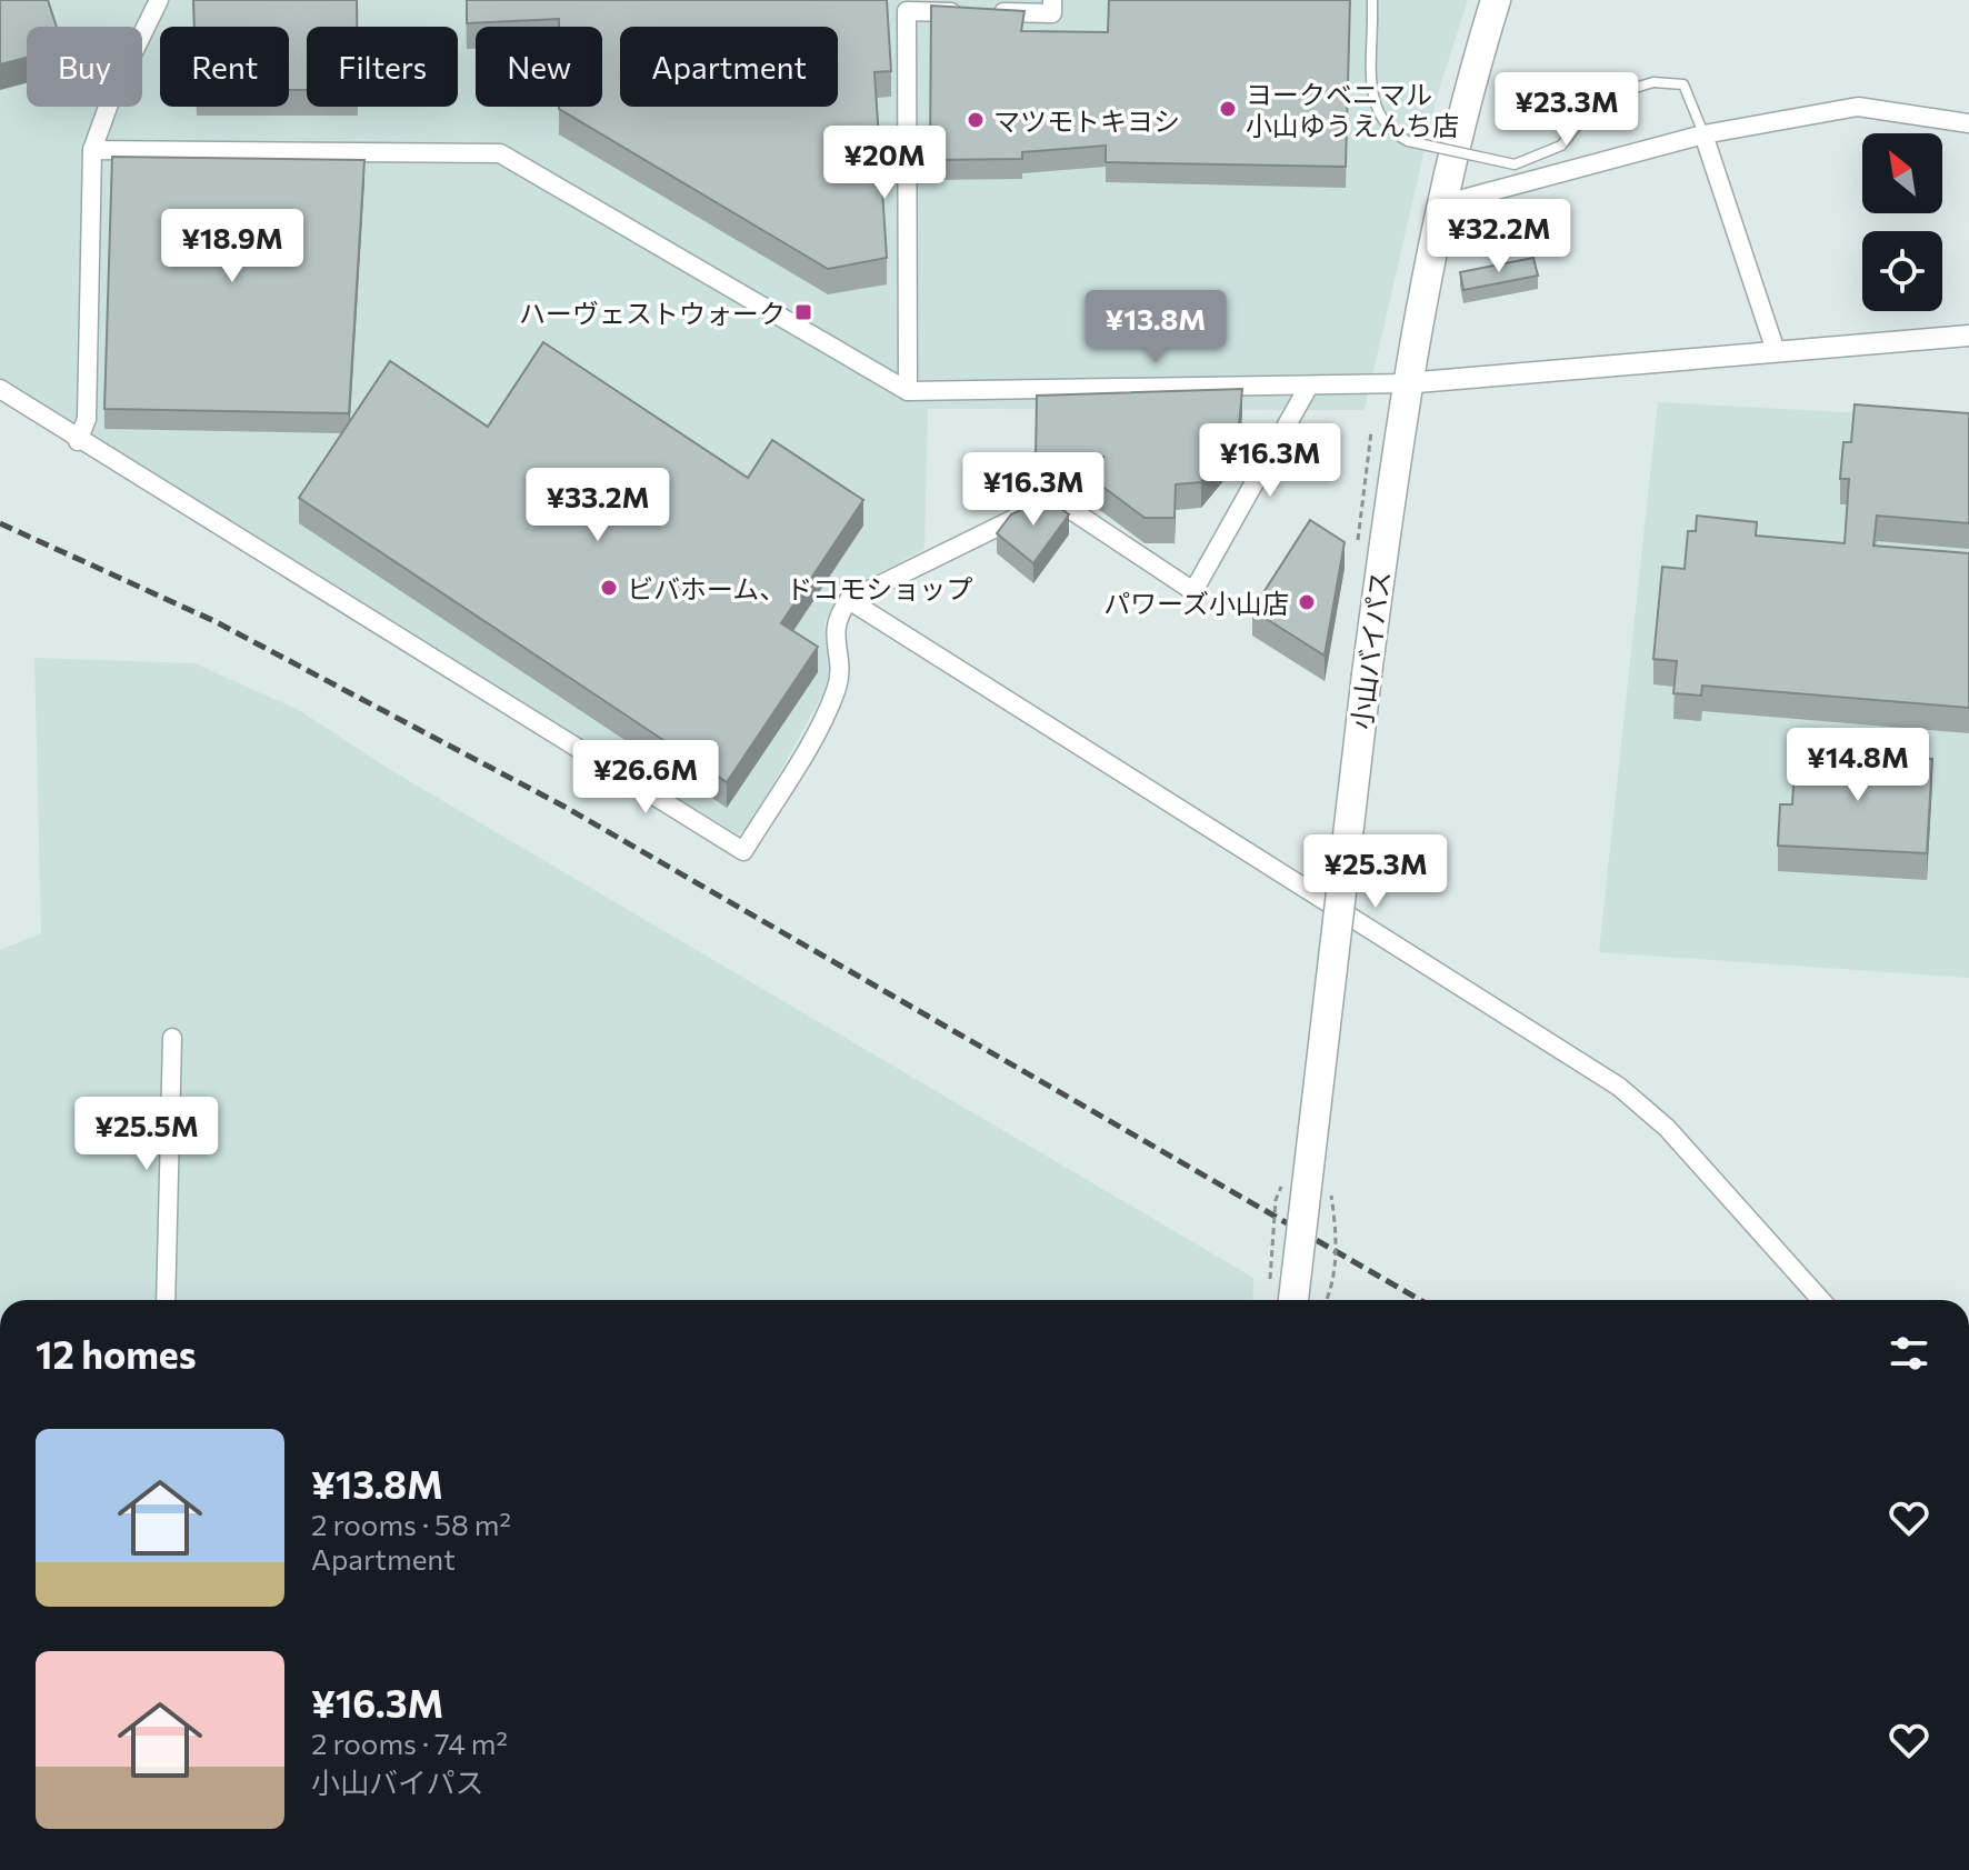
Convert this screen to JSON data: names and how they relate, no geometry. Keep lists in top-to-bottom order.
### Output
{
  "streets": {
    "highway": ["小山バイパス"]
  },
  "places": {
    "other": [
      "ヨークベニマル 小山ゆうえんち店",
      "マツモトキヨシ",
      "ビバホーム、ドコモショップ",
      "パワーズ小山店"
    ],
    "transit": ["ハーヴェストウォーク"]
  },
  "north": "top left",
  "page": {
    "chip": [
      "Buy",
      "Rent",
      "Filters",
      "New",
      "Apartment"
    ],
    "price": [
      "¥23.3M",
      "¥20M",
      "¥32.2M",
      "¥18.9M",
      "¥13.8M",
      "¥16.3M",
      "¥16.3M",
      "¥33.2M",
      "¥14.8M",
      "¥26.6M",
      "¥25.3M",
      "¥25.5M"
    ],
    "heading": "12 homes",
    "list": [
      {
        "name": "¥13.8M",
        "note": "2 rooms · 58 m² · Apartment"
      },
      {
        "name": "¥16.3M",
        "note": "2 rooms · 74 m² · 小山バイパス"
      }
    ]
  }
}
